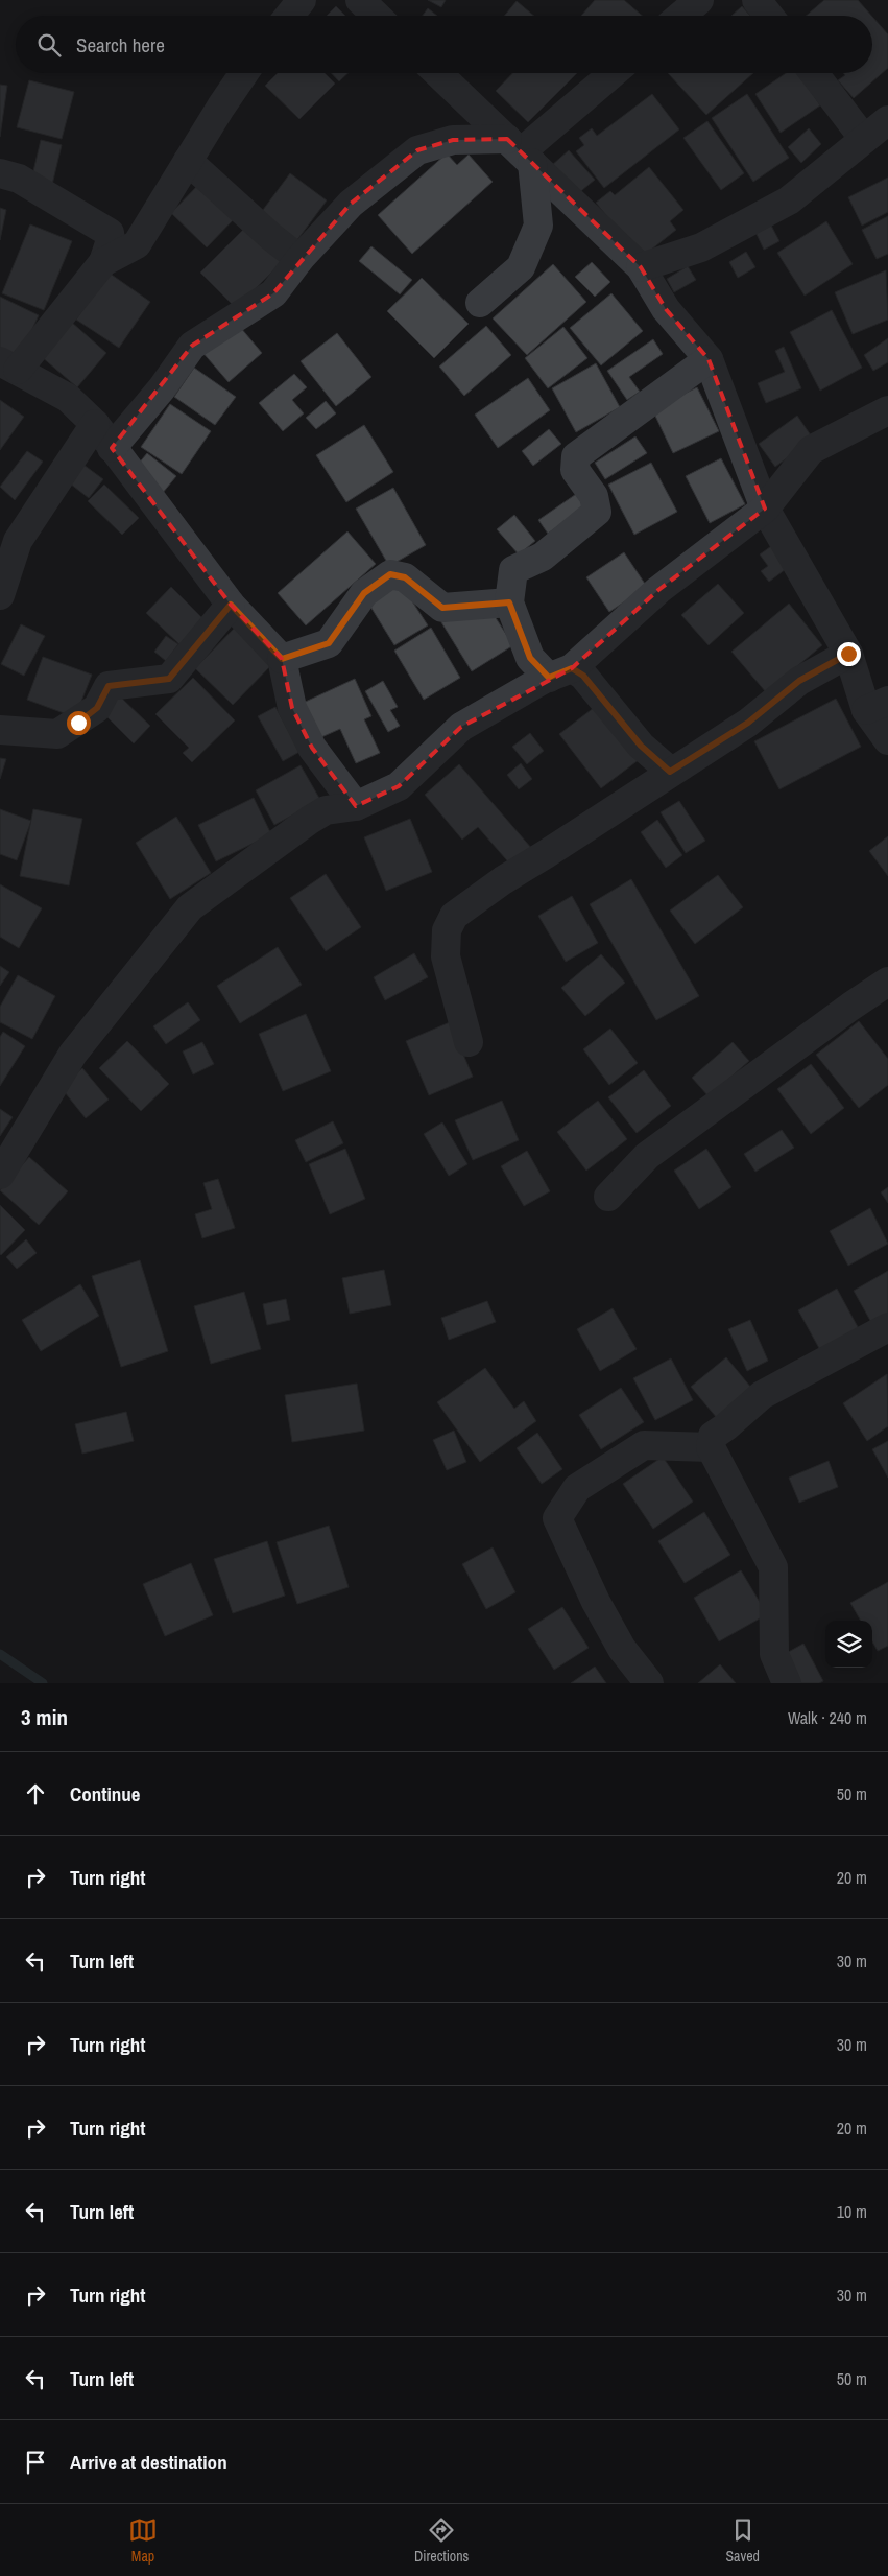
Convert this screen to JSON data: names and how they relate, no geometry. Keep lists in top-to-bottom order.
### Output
{
  "page": {
    "search": "Search here",
    "heading": ["3 min", "Walk · 240 m"],
    "list": [
      ["Continue", "50 m"],
      ["Turn right", "20 m"],
      ["Turn left", "30 m"],
      ["Turn right", "30 m"],
      ["Turn right", "20 m"],
      ["Turn left", "10 m"],
      ["Turn right", "30 m"],
      ["Turn left", "50 m"],
      "Arrive at destination"
    ],
    "nav": ["Map", "Directions", "Saved"]
  }
}
